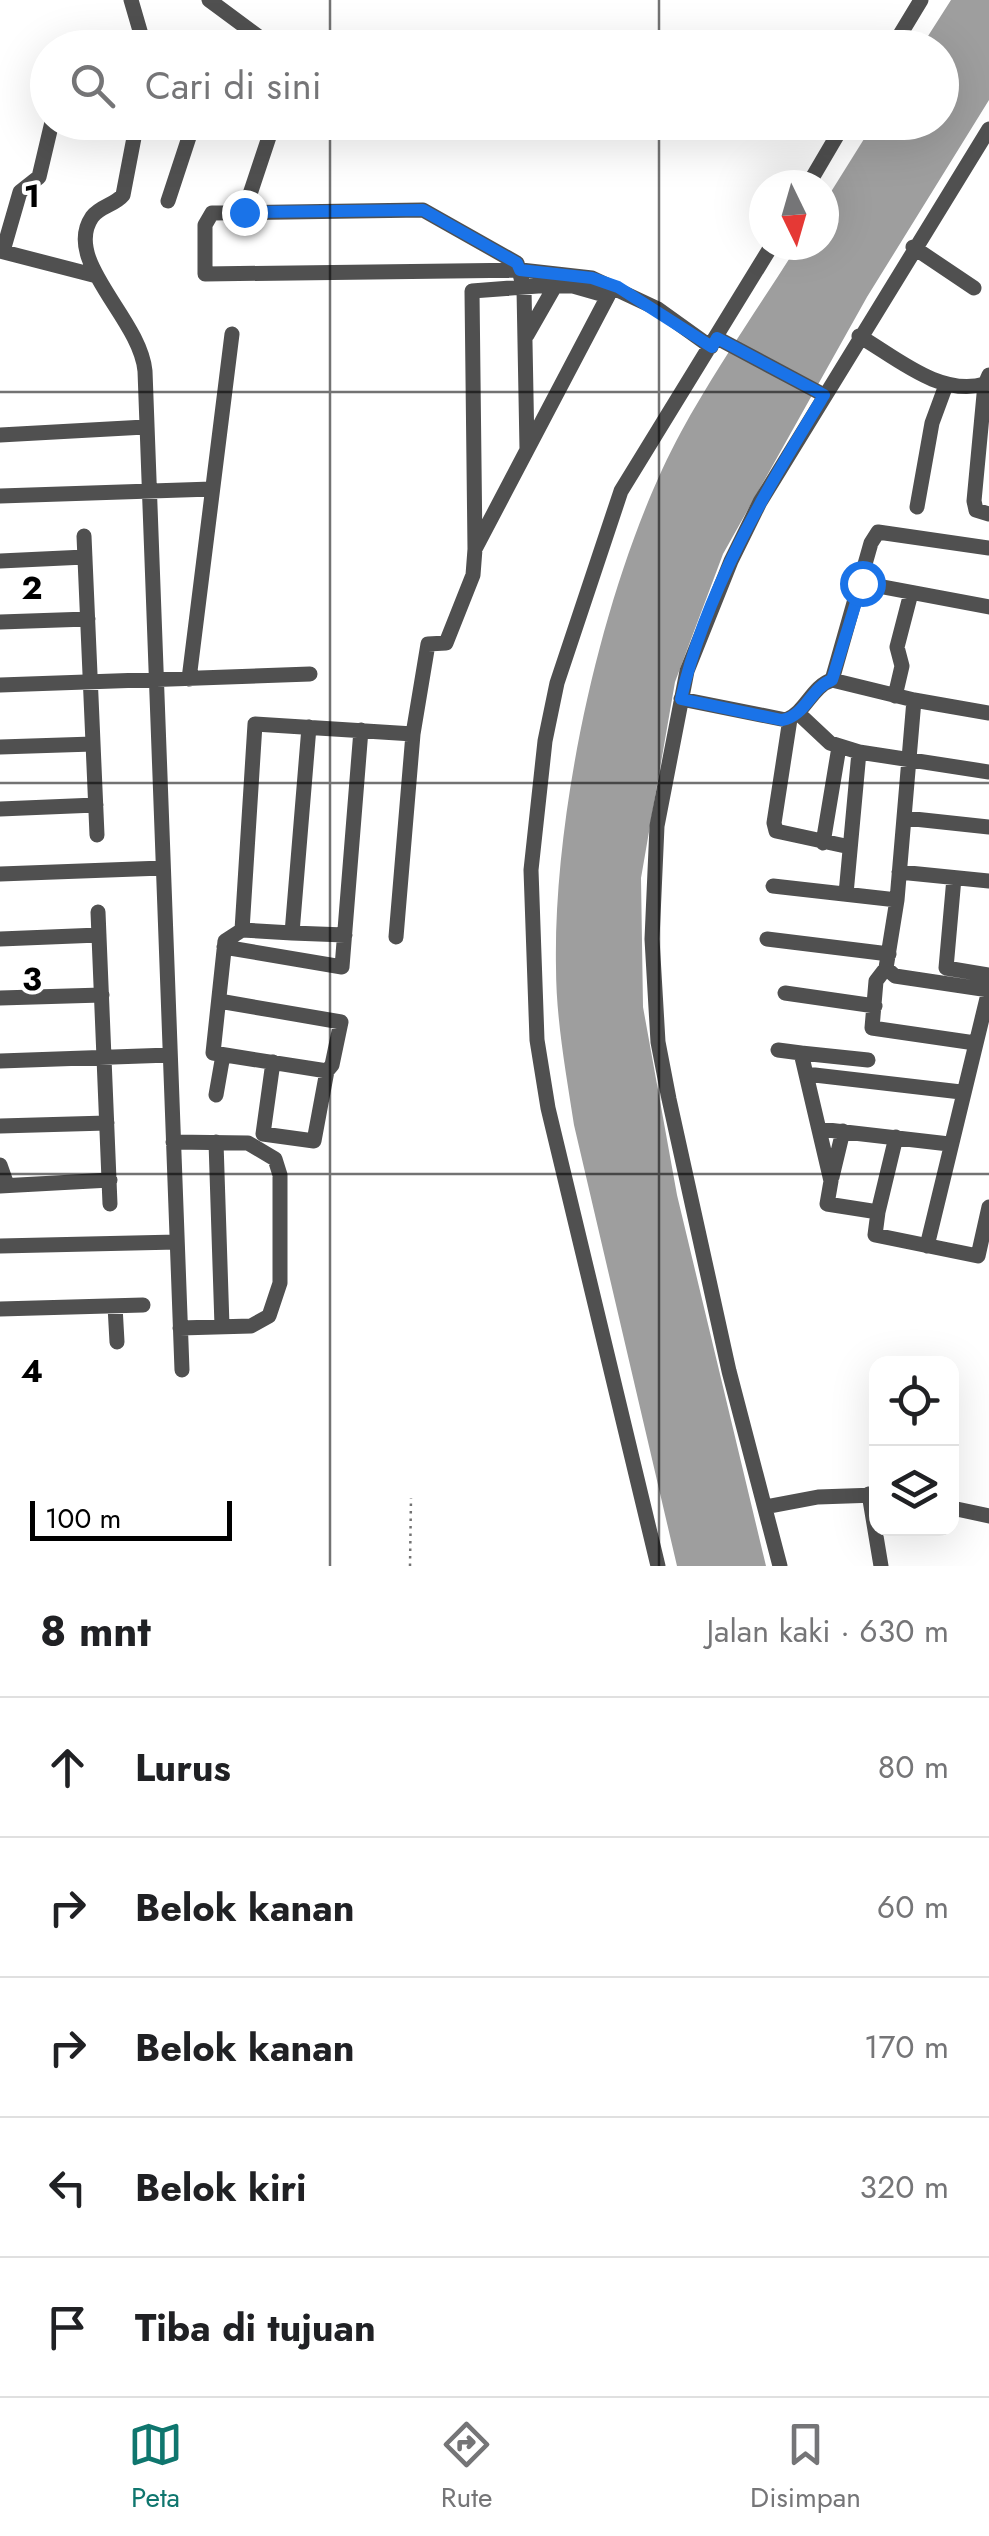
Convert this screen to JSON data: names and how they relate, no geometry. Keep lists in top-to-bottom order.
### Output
{
  "scale_bar": "100 m",
  "north": "bottom",
  "page": {
    "search": "Cari di sini",
    "scale": "100 m",
    "heading": ["8 mnt", "Jalan kaki · 630 m"],
    "list": [
      ["Lurus", "80 m"],
      ["Belok kanan", "60 m"],
      ["Belok kanan", "170 m"],
      ["Belok kiri", "320 m"],
      "Tiba di tujuan"
    ],
    "nav": ["Peta", "Rute", "Disimpan"]
  },
  "grid": {
    "rows": [
      "1",
      "2",
      "3",
      "4"
    ]
  }
}
